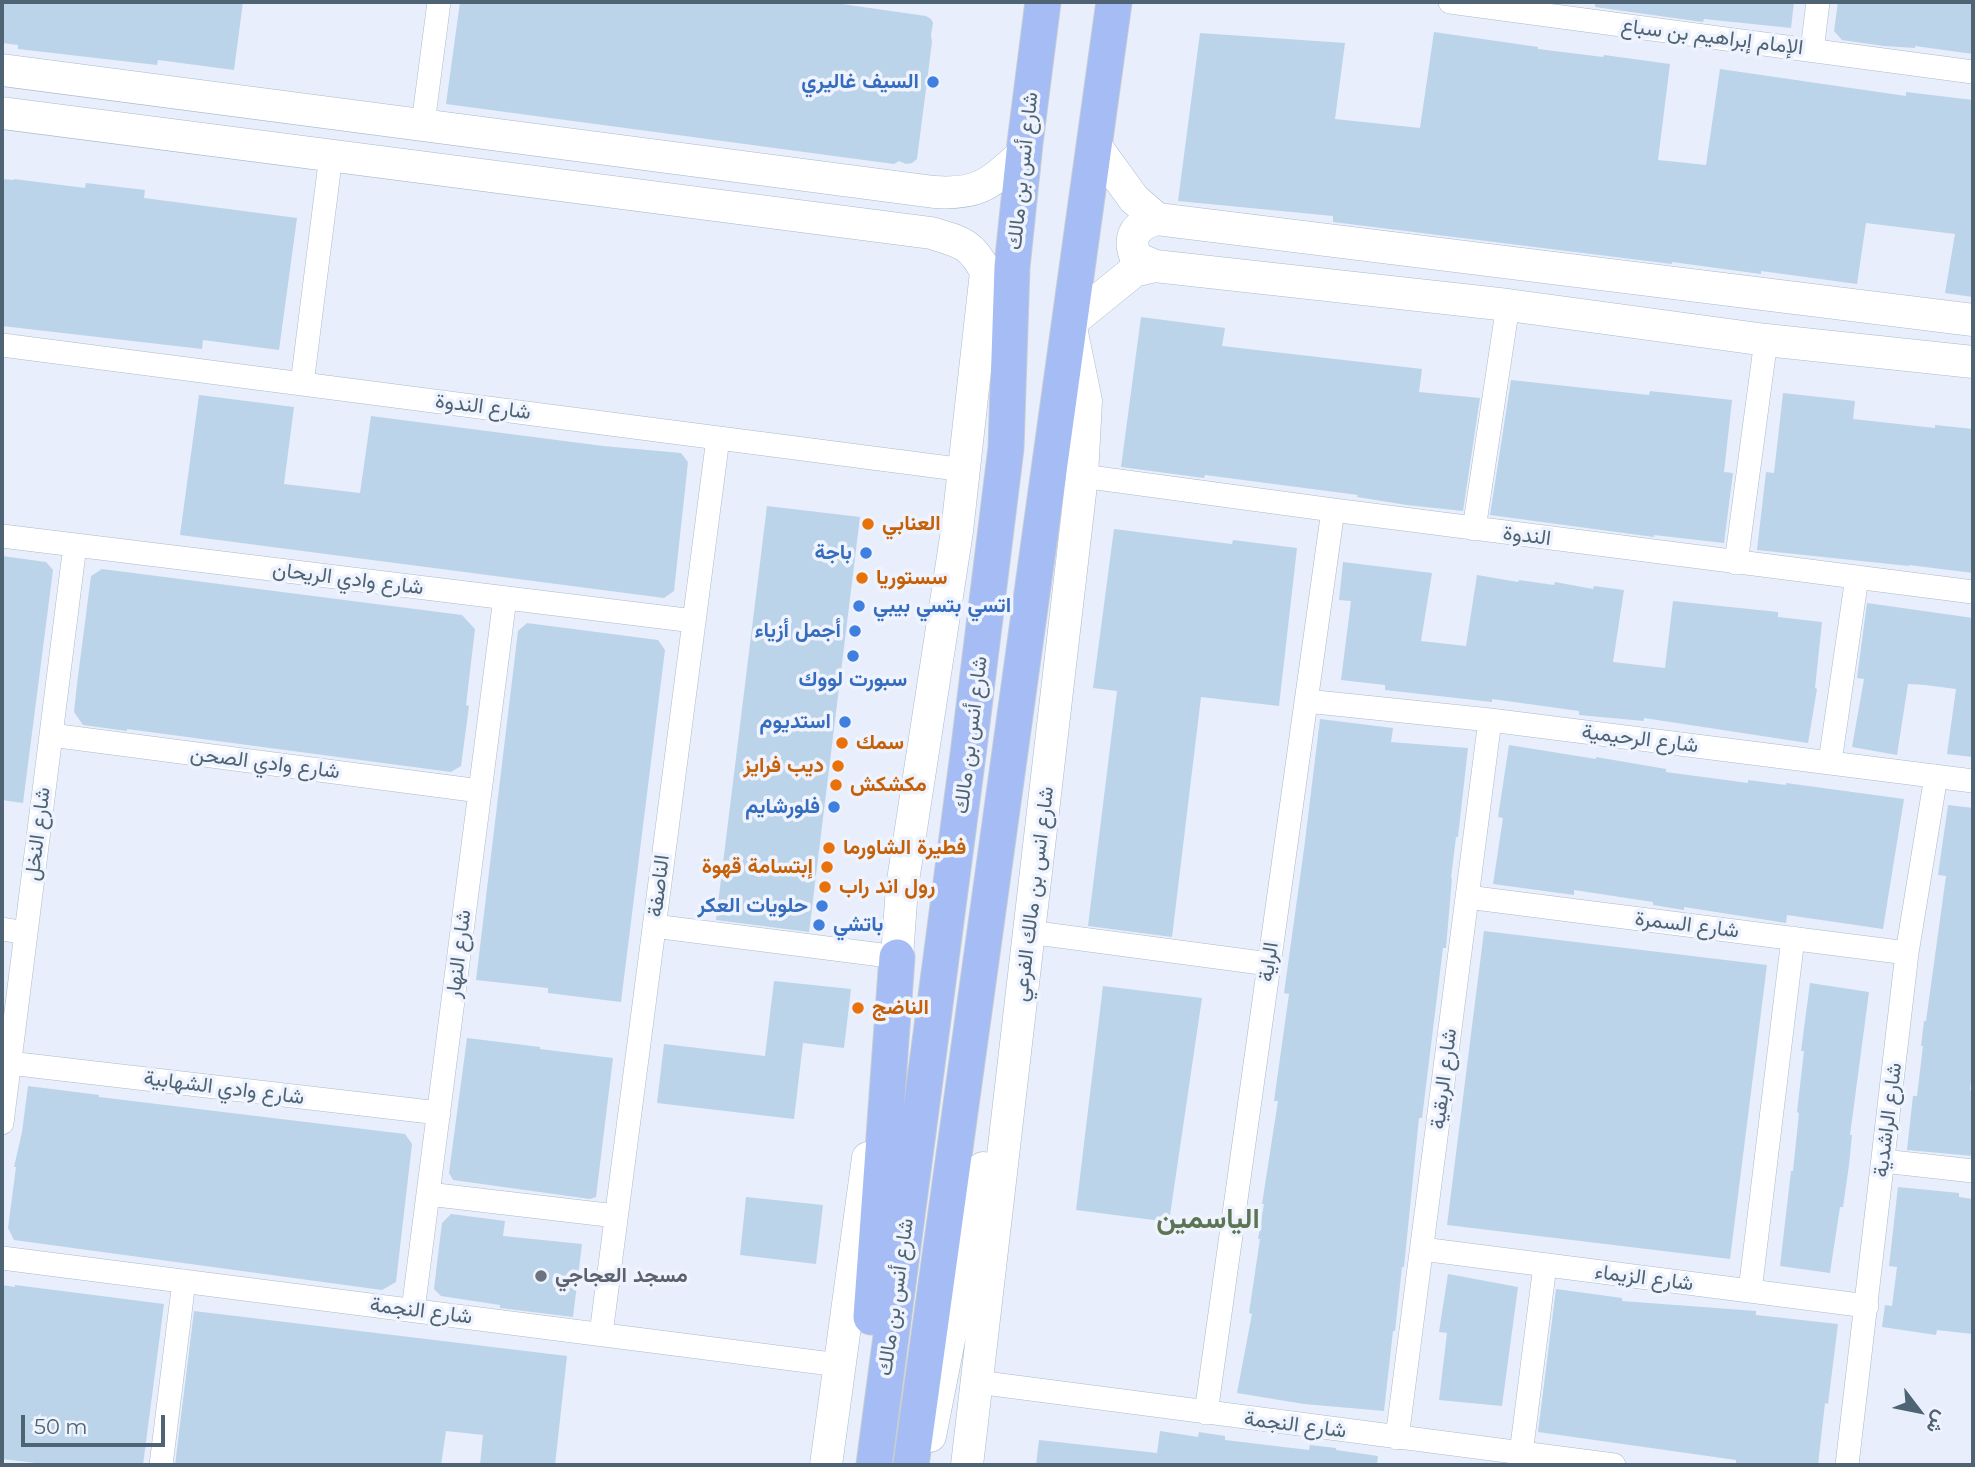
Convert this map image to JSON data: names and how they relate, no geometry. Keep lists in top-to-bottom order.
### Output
{
  "streets": {
    "main road": ["شارع أنس بن مالك"],
    "street": [
      "الإمام إبراهيم بن سباع",
      "شارع الندوة",
      "الندوة",
      "شارع وادي الريحان",
      "شارع الرحيمية",
      "شارع وادي الصحن",
      "شارع النخل",
      "الناصفة",
      "شارع انس بن مالك الفرعي",
      "شارع السمرة",
      "شارع النهار",
      "الراية",
      "شارع الربقية",
      "شارع وادي الشهابية",
      "شارع الراشدية",
      "شارع الزيماء",
      "شارع النجمة"
    ]
  },
  "crossings": [
    ["شارع الندوة", "الناصفة"],
    ["الندوة", "شارع انس بن مالك الفرعي"],
    ["الندوة", "الراية"],
    ["شارع وادي الريحان", "شارع النخل"],
    ["شارع وادي الريحان", "الناصفة"],
    ["شارع وادي الريحان", "شارع النهار"],
    ["شارع الرحيمية", "الراية"],
    ["شارع الرحيمية", "شارع الربقية"],
    ["شارع الرحيمية", "شارع الراشدية"],
    ["شارع وادي الصحن", "شارع النخل"],
    ["شارع وادي الصحن", "شارع النهار"],
    ["شارع النخل", "شارع وادي الشهابية"],
    ["الناصفة", "شارع النجمة"],
    ["شارع انس بن مالك الفرعي", "شارع النجمة"],
    ["شارع السمرة", "شارع الربقية"],
    ["شارع السمرة", "شارع الراشدية"],
    ["شارع النهار", "شارع وادي الشهابية"],
    ["شارع النهار", "شارع النجمة"],
    ["الراية", "شارع النجمة"],
    ["شارع الربقية", "شارع الزيماء"],
    ["شارع الربقية", "شارع النجمة"],
    ["شارع الراشدية", "شارع الزيماء"]
  ],
  "districts": ["الياسمين"],
  "places": [
    "السيف غاليري",
    "العنابي",
    "باجة",
    "سستوريا",
    "اتسي بتسي بيبي",
    "أجمل أزياء",
    "سبورت لووك",
    "استديوم",
    "سمك",
    "ديب فرايز",
    "مكشكش",
    "فلورشايم",
    "فطيرة الشاورما",
    "إبتسامة قهوة",
    "رول اند راب",
    "حلويات العكر",
    "باتشي",
    "الناضج",
    "مسجد العجاجي"
  ],
  "scale_bar": "50 m",
  "north": "bottom right"
}
